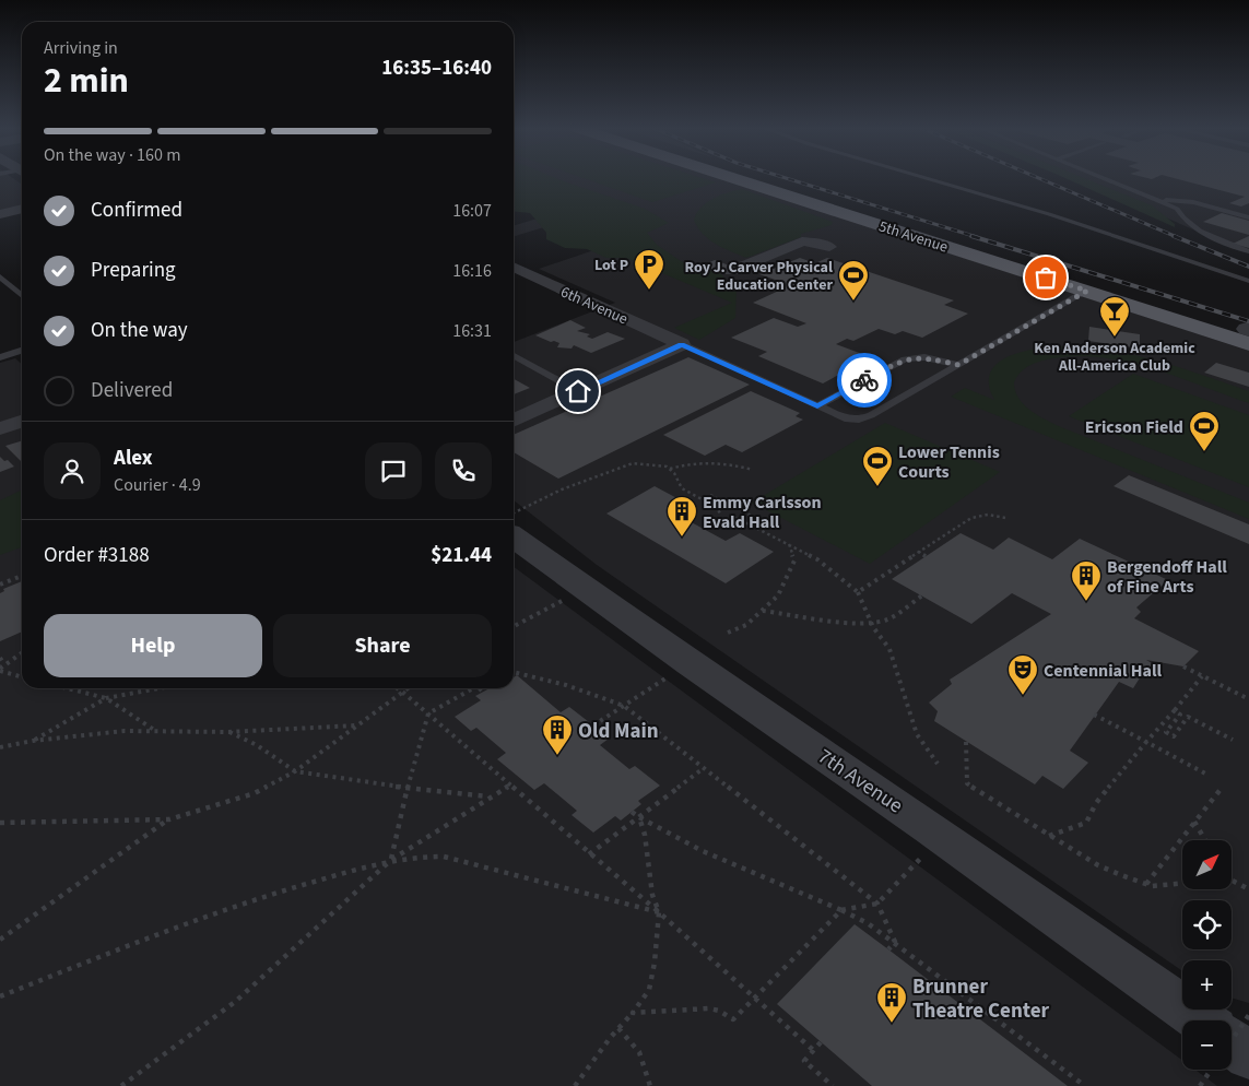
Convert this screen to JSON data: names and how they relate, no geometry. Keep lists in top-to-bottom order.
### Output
{
  "streets": {
    "main road": ["5th Avenue"],
    "street": ["6th Avenue", "7th Avenue"]
  },
  "places": {
    "parking": ["Lot P"],
    "sports": ["Roy J. Carver Physical Education Center", "Ericson Field", "Lower Tennis Courts"],
    "bar": ["Ken Anderson Academic All-America Club"],
    "building": [
      "Emmy Carlsson Evald Hall",
      "Bergendoff Hall of Fine Arts",
      "Old Main",
      "Brunner Theatre Center"
    ],
    "theatre": ["Centennial Hall"]
  },
  "north": "top right",
  "page": {
    "heading": ["2 min", "Arriving in", "16:35–16:40"],
    "panel": [
      "Alex",
      "Courier · 4.9",
      "Order #3188",
      "$21.44"
    ],
    "bar": "On the way · 160 m",
    "list": [
      ["Confirmed", "16:07"],
      ["Preparing", "16:16"],
      ["On the way", "16:31"],
      "Delivered"
    ],
    "buttons": ["Help", "Share"],
    "map_buttons": ["+", "−"]
  }
}
